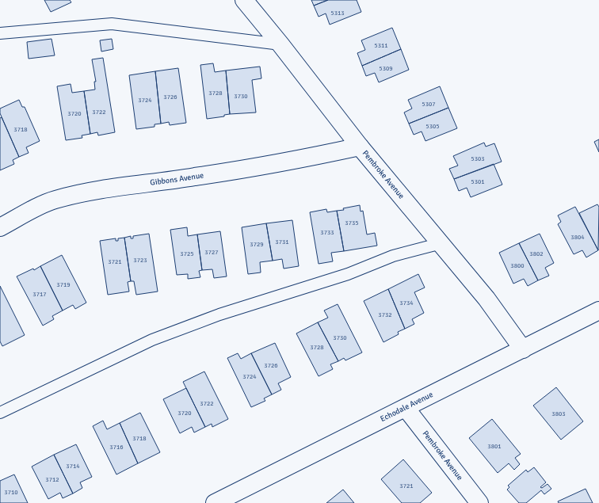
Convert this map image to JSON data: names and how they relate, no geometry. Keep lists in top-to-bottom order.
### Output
{
  "streets": {
    "street": ["Pembroke Avenue", "Gibbons Avenue", "Echodale Avenue"]
  },
  "crossings": [
    ["Pembroke Avenue", "Gibbons Avenue"],
    ["Pembroke Avenue", "Echodale Avenue"]
  ],
  "house_numbers": [
    "5313",
    "5311",
    "5309",
    "3728",
    "3730",
    "3726",
    "3724",
    "5307",
    "3722",
    "3720",
    "5305",
    "3718",
    "5303",
    "5301",
    "3735",
    "3733",
    "3804",
    "3731",
    "3729",
    "3727",
    "3725",
    "3802",
    "3723",
    "3721",
    "3800",
    "3719",
    "3717",
    "3734",
    "3732",
    "3730",
    "3728",
    "3726",
    "3724",
    "3722",
    "3720",
    "3803",
    "3718",
    "3801",
    "3716",
    "3714",
    "3712",
    "3721",
    "3710"
  ]
}
